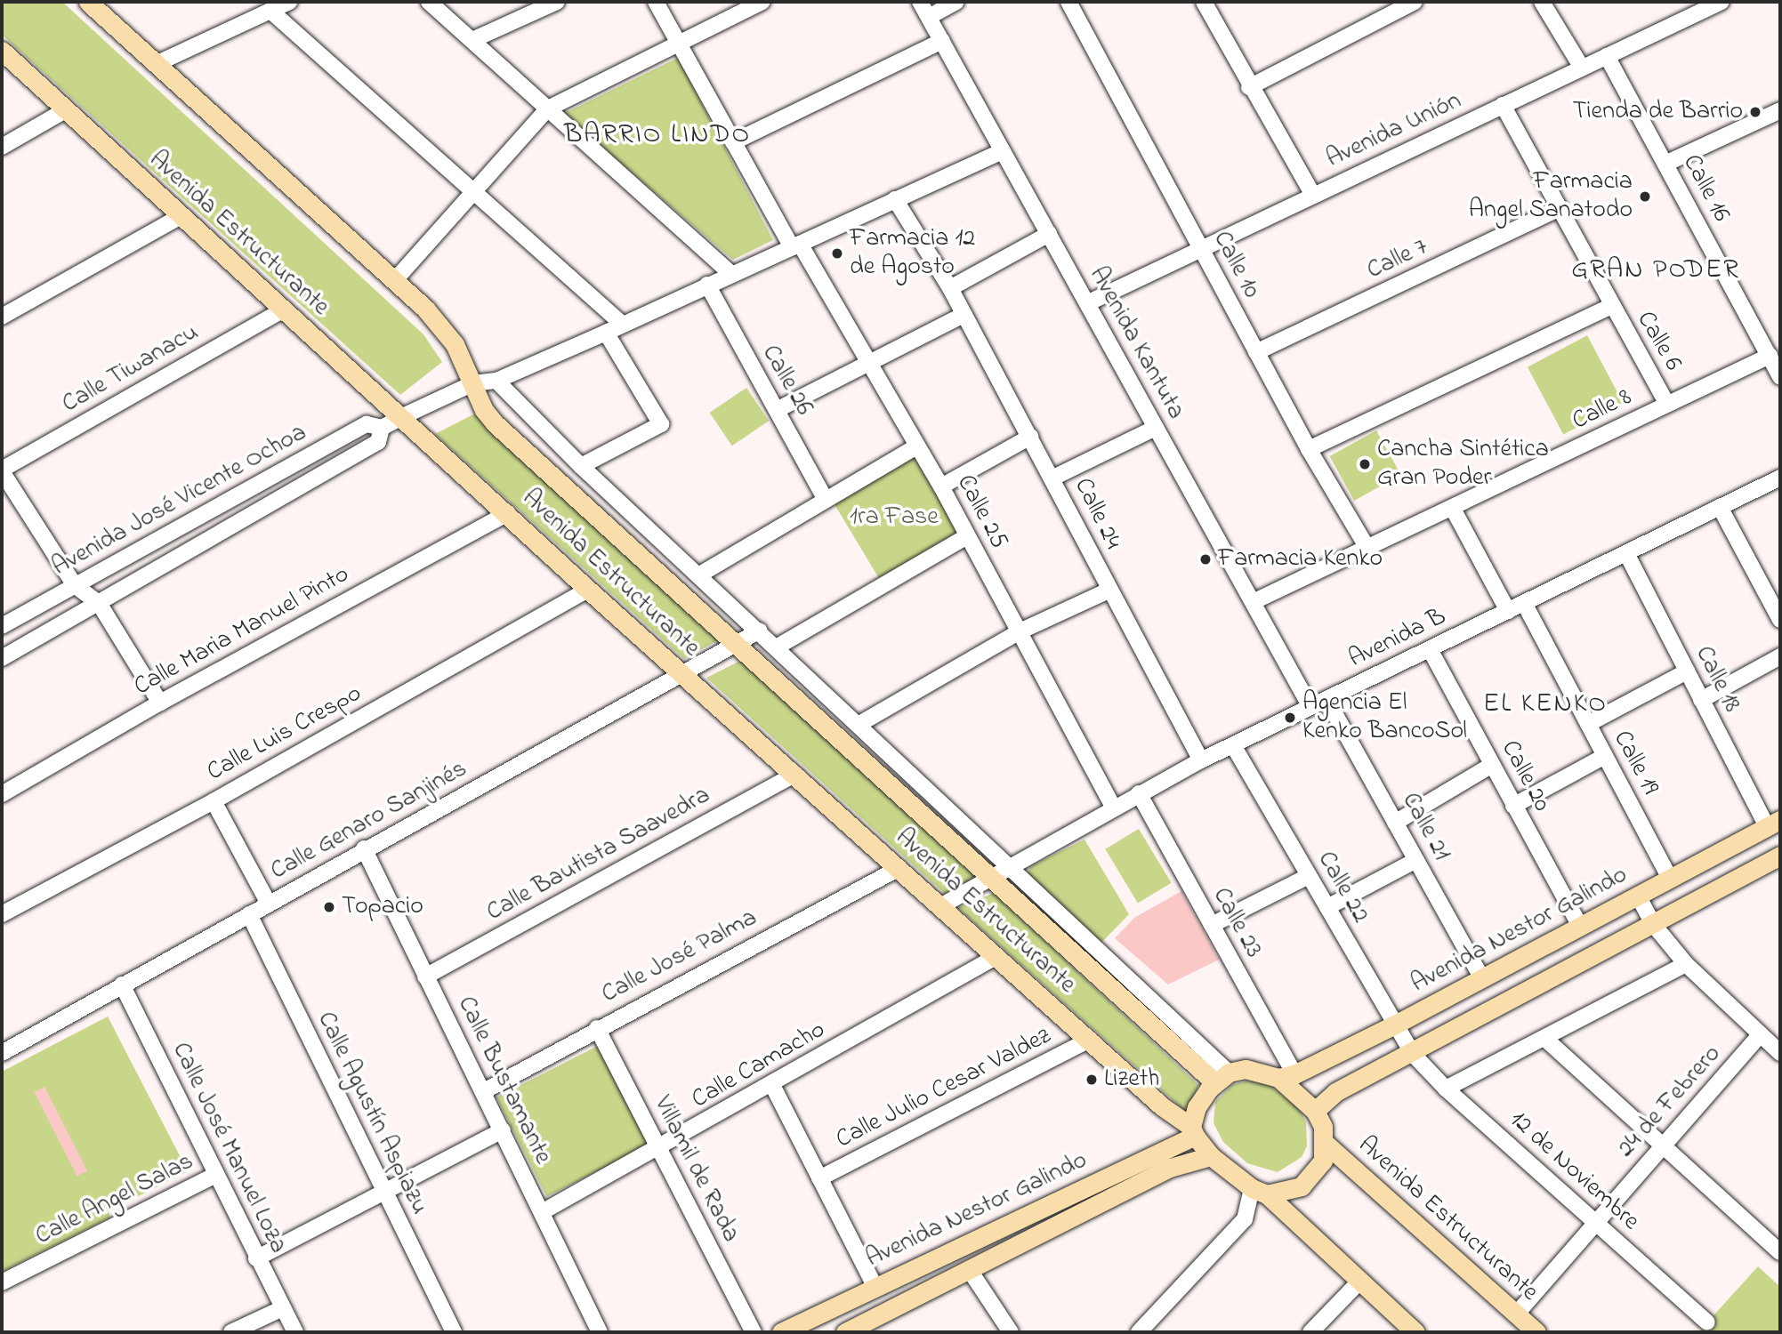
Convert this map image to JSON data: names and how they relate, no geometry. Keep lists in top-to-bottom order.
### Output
{
  "streets": {
    "main road": ["Avenida Estructurante", "Avenida Nestor Galindo"],
    "street": [
      "Avenida Unión",
      "Calle 16",
      "Calle 7",
      "Calle 10",
      "Calle 6",
      "Avenida Kantuta",
      "Calle Tiwanacu",
      "Calle 26",
      "Calle 8",
      "Avenida José Vicente Ochoa",
      "Calle 25",
      "Calle 24",
      "Calle Maria Manuel Pinto",
      "Avenida B",
      "Calle 18",
      "Calle Luis Crespo",
      "Calle 19",
      "Calle 20",
      "Calle Genaro Sanjinés",
      "Calle 21",
      "Calle Bautista Saavedra",
      "Calle 22",
      "Calle 23",
      "Calle José Palma",
      "Calle Camacho",
      "Calle Bustamante",
      "Calle Julio Cesar Valdez",
      "24 de Febrero",
      "Calle Agustín Aspiazu",
      "Calle José Manuel Loza",
      "Villamil de Rada",
      "12 de Noviembre",
      "Calle Angel Salas"
    ]
  },
  "crossings": [
    ["Avenida Unión", "Calle 16"],
    ["Avenida Unión", "Calle 10"],
    ["Avenida Unión", "Calle 6"],
    ["Avenida Unión", "Avenida Kantuta"],
    ["Calle 16", "Calle 8"],
    ["Avenida Estructurante", "Calle Tiwanacu"],
    ["Avenida Estructurante", "Calle Maria Manuel Pinto"],
    ["Avenida Estructurante", "Avenida B"],
    ["Avenida Estructurante", "Calle Luis Crespo"],
    ["Avenida Estructurante", "Calle Genaro Sanjinés"],
    ["Avenida Estructurante", "Calle Bautista Saavedra"],
    ["Avenida Estructurante", "Calle 23"],
    ["Avenida Estructurante", "Avenida Nestor Galindo"],
    ["Avenida Estructurante", "Calle José Palma"],
    ["Avenida Estructurante", "Calle Camacho"],
    ["Avenida Estructurante", "Calle Julio Cesar Valdez"],
    ["Avenida Estructurante", "24 de Febrero"],
    ["Calle 7", "Calle 10"],
    ["Calle 7", "Calle 6"],
    ["Calle 10", "Calle 8"],
    ["Calle 6", "Calle 8"],
    ["Avenida Kantuta", "Calle 8"],
    ["Avenida Kantuta", "Avenida B"],
    ["Calle 25", "Avenida B"],
    ["Calle 24", "Avenida B"],
    ["Avenida B", "Calle 18"],
    ["Avenida B", "Calle 19"],
    ["Avenida B", "Calle 20"],
    ["Avenida B", "Calle 21"],
    ["Avenida B", "Calle 22"],
    ["Avenida B", "Calle 23"],
    ["Calle 18", "Avenida Nestor Galindo"],
    ["Calle 19", "Avenida Nestor Galindo"],
    ["Calle 20", "Avenida Nestor Galindo"],
    ["Calle Genaro Sanjinés", "Calle Bustamante"],
    ["Calle Genaro Sanjinés", "Calle Agustín Aspiazu"],
    ["Calle Genaro Sanjinés", "Calle José Manuel Loza"],
    ["Calle 21", "Avenida Nestor Galindo"],
    ["Calle Bautista Saavedra", "Calle Bustamante"],
    ["Calle 22", "Avenida Nestor Galindo"],
    ["Calle 22", "12 de Noviembre"],
    ["Calle 23", "Avenida Nestor Galindo"],
    ["Calle José Palma", "Calle Bustamante"],
    ["Calle José Palma", "Villamil de Rada"],
    ["Calle Camacho", "Calle Bustamante"],
    ["Calle Camacho", "Villamil de Rada"],
    ["24 de Febrero", "12 de Noviembre"],
    ["Calle José Manuel Loza", "Calle Angel Salas"]
  ],
  "districts": ["BARRIO LINDO", "GRAN PODER", "EL KENKO"],
  "parks": ["1ra Fase"],
  "places": [
    "Tienda de Barrio",
    "Farmacia Angel Sanatodo",
    "Farmacia 12 de Agosto",
    "Cancha Sintética Gran Poder",
    "Farmacia Kenko",
    "Agencia El Kenko BancoSol",
    "Topacio",
    "Lizeth"
  ]
}
